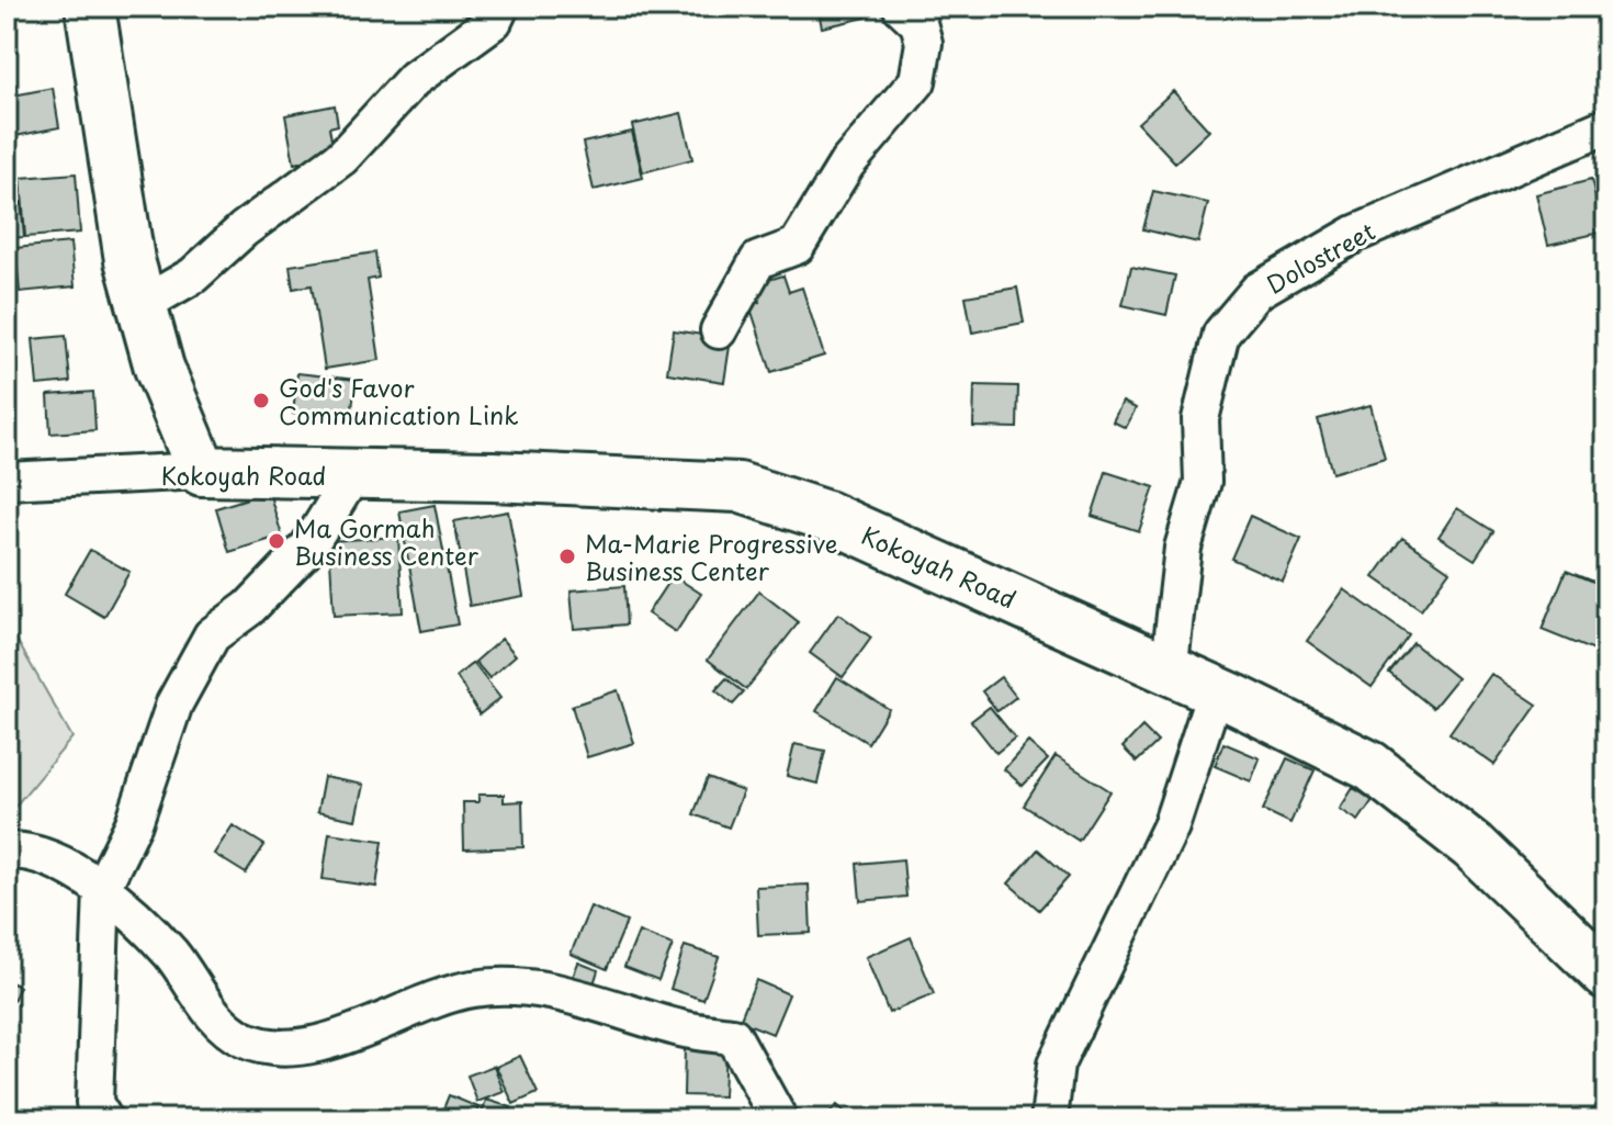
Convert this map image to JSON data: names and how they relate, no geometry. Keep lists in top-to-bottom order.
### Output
{
  "streets": {
    "main road": ["Kokoyah Road"],
    "street": ["Dolostreet"]
  },
  "crossings": [
    ["Dolostreet", "Kokoyah Road"]
  ],
  "places": ["God's Favor Communication Link", "Ma Gormah Business Center", "Ma-Marie Progressive Business Center"]
}
